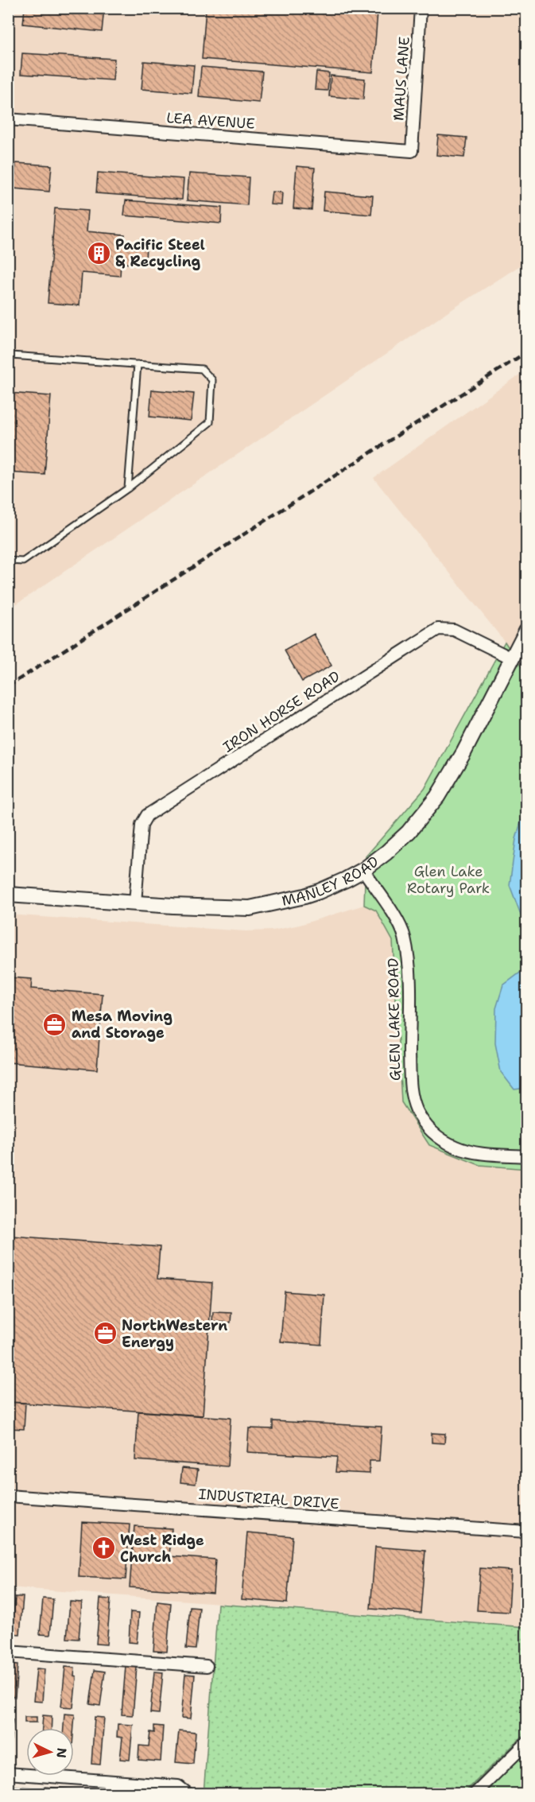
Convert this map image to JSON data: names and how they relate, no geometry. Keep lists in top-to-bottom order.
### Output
{
  "streets": {
    "street": [
      "MAUS LANE",
      "LEA AVENUE",
      "IRON HORSE ROAD",
      "MANLEY ROAD",
      "GLEN LAKE ROAD",
      "INDUSTRIAL DRIVE"
    ]
  },
  "crossings": [
    ["MAUS LANE", "LEA AVENUE"],
    ["IRON HORSE ROAD", "MANLEY ROAD"],
    ["MANLEY ROAD", "GLEN LAKE ROAD"]
  ],
  "parks": ["Glen Lake Rotary Park"],
  "places": {
    "building": ["Pacific Steel & Recycling"],
    "office": ["Mesa Moving and Storage", "NorthWestern Energy"],
    "church": ["West Ridge Church"]
  },
  "north": "right"
}
